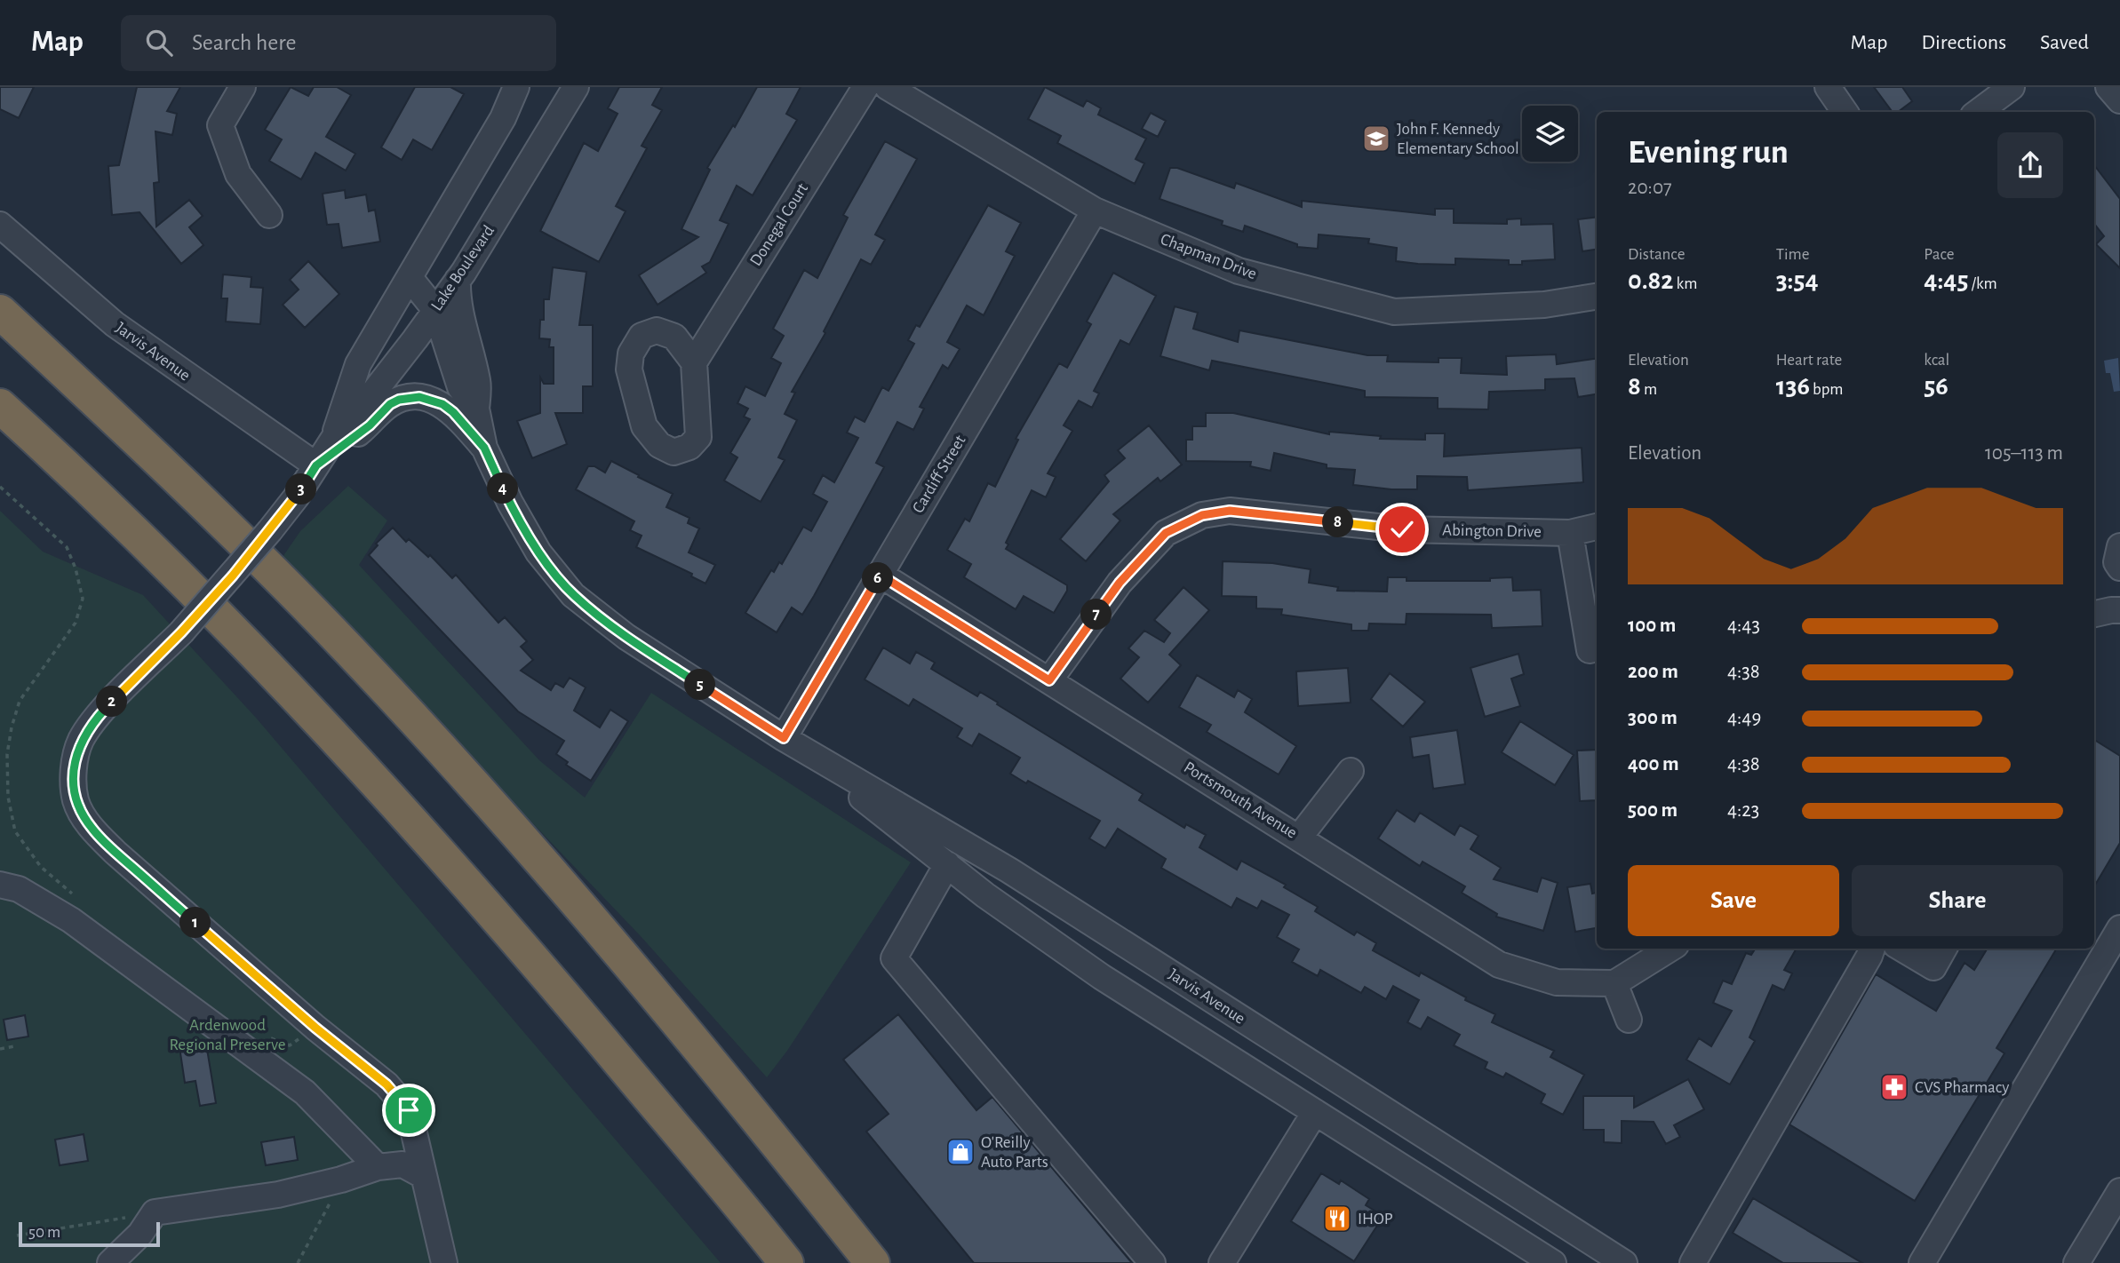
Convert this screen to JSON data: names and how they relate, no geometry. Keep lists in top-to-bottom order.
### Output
{
  "streets": {
    "street": [
      "Donegal Court",
      "Chapman Drive",
      "Lake Boulevard",
      "Jarvis Avenue",
      "Cardiff Street",
      "Abington Drive",
      "Portsmouth Avenue"
    ]
  },
  "crossings": [
    ["Chapman Drive", "Cardiff Street"],
    ["Lake Boulevard", "Jarvis Avenue"],
    ["Jarvis Avenue", "Cardiff Street"],
    ["Cardiff Street", "Portsmouth Avenue"],
    ["Abington Drive", "Portsmouth Avenue"]
  ],
  "parks": ["Ardenwood Regional Preserve"],
  "places": {
    "school or university": ["John F. Kennedy Elementary School"],
    "pharmacy": ["CVS Pharmacy"],
    "shop": ["O'Reilly Auto Parts"],
    "restaurant": ["IHOP"]
  },
  "scale_bar": "50 m",
  "page": {
    "header": "Map",
    "search": "Search here",
    "nav": ["Map", "Directions", "Saved"],
    "heading": ["Evening run", "20:07"],
    "stats": [
      ["Distance", "0.82 km"],
      ["Time", "3:54"],
      ["Pace", "4:45 /km"],
      ["Elevation", "8 m"],
      ["Heart rate", "136 bpm"],
      ["kcal", "56"]
    ],
    "chart": ["Elevation", "105–113 m"],
    "pins": [
      "4",
      "3",
      "8",
      "6",
      "7",
      "5",
      "2",
      "1"
    ],
    "list": [
      {
        "name": "100 m",
        "note": "4:43"
      },
      {
        "name": "200 m",
        "note": "4:38"
      },
      {
        "name": "300 m",
        "note": "4:49"
      },
      {
        "name": "400 m",
        "note": "4:38"
      },
      {
        "name": "500 m",
        "note": "4:23"
      }
    ],
    "buttons": ["Save", "Share"],
    "scale": "50 m"
  }
}
